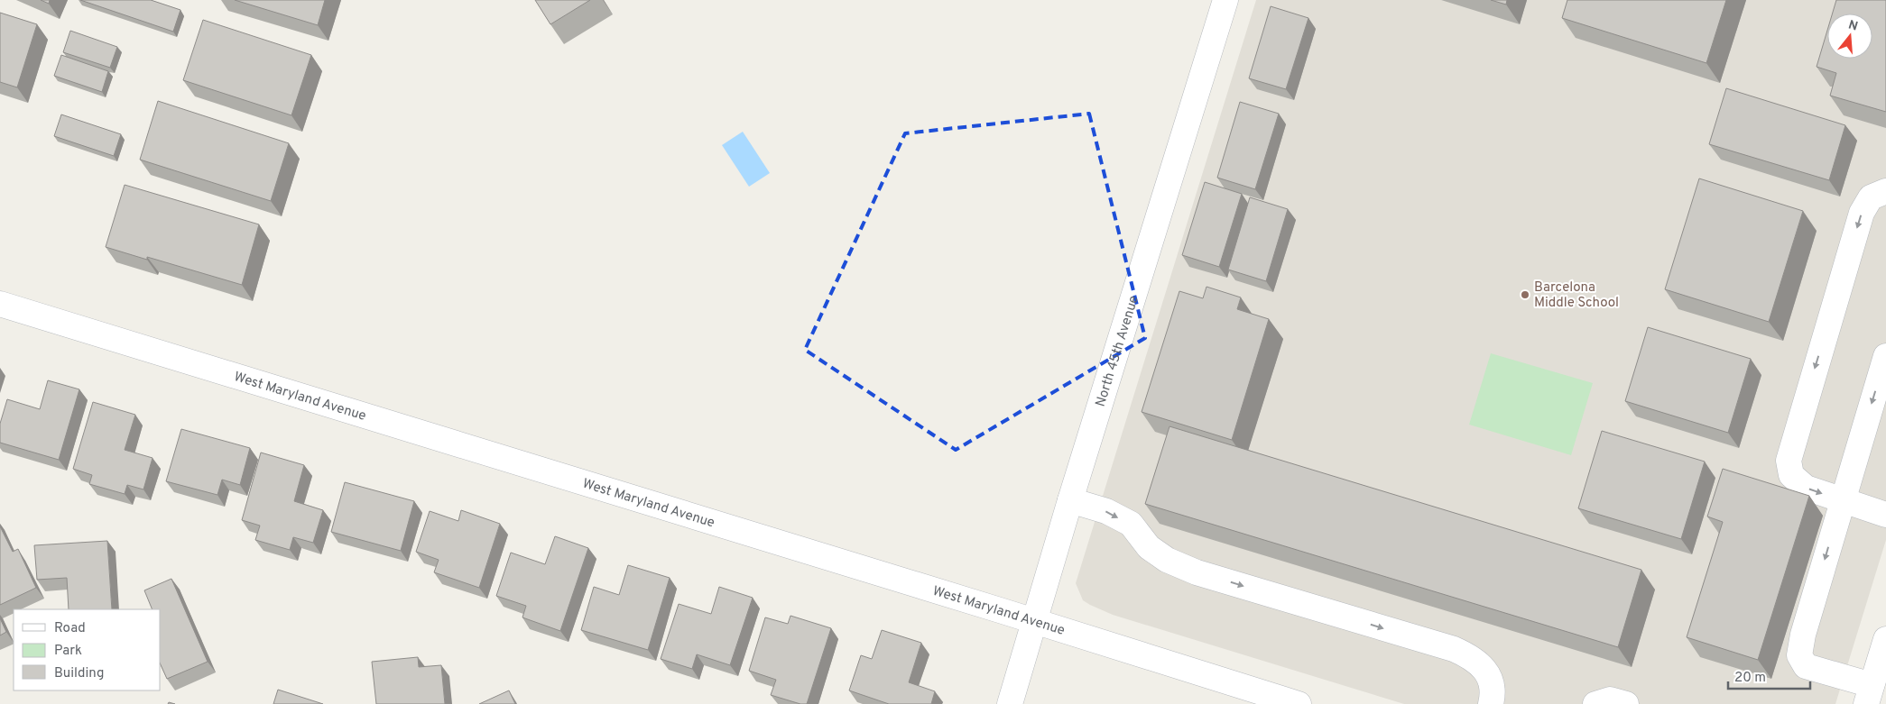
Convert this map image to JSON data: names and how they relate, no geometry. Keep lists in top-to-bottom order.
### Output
{
  "streets": {
    "street": ["North 45th Avenue", "West Maryland Avenue"]
  },
  "crossings": [
    ["North 45th Avenue", "West Maryland Avenue"]
  ],
  "places": ["Barcelona Middle School"],
  "legend": ["Road", "Park", "Building"],
  "scale_bar": "20 m",
  "north": "top"
}
